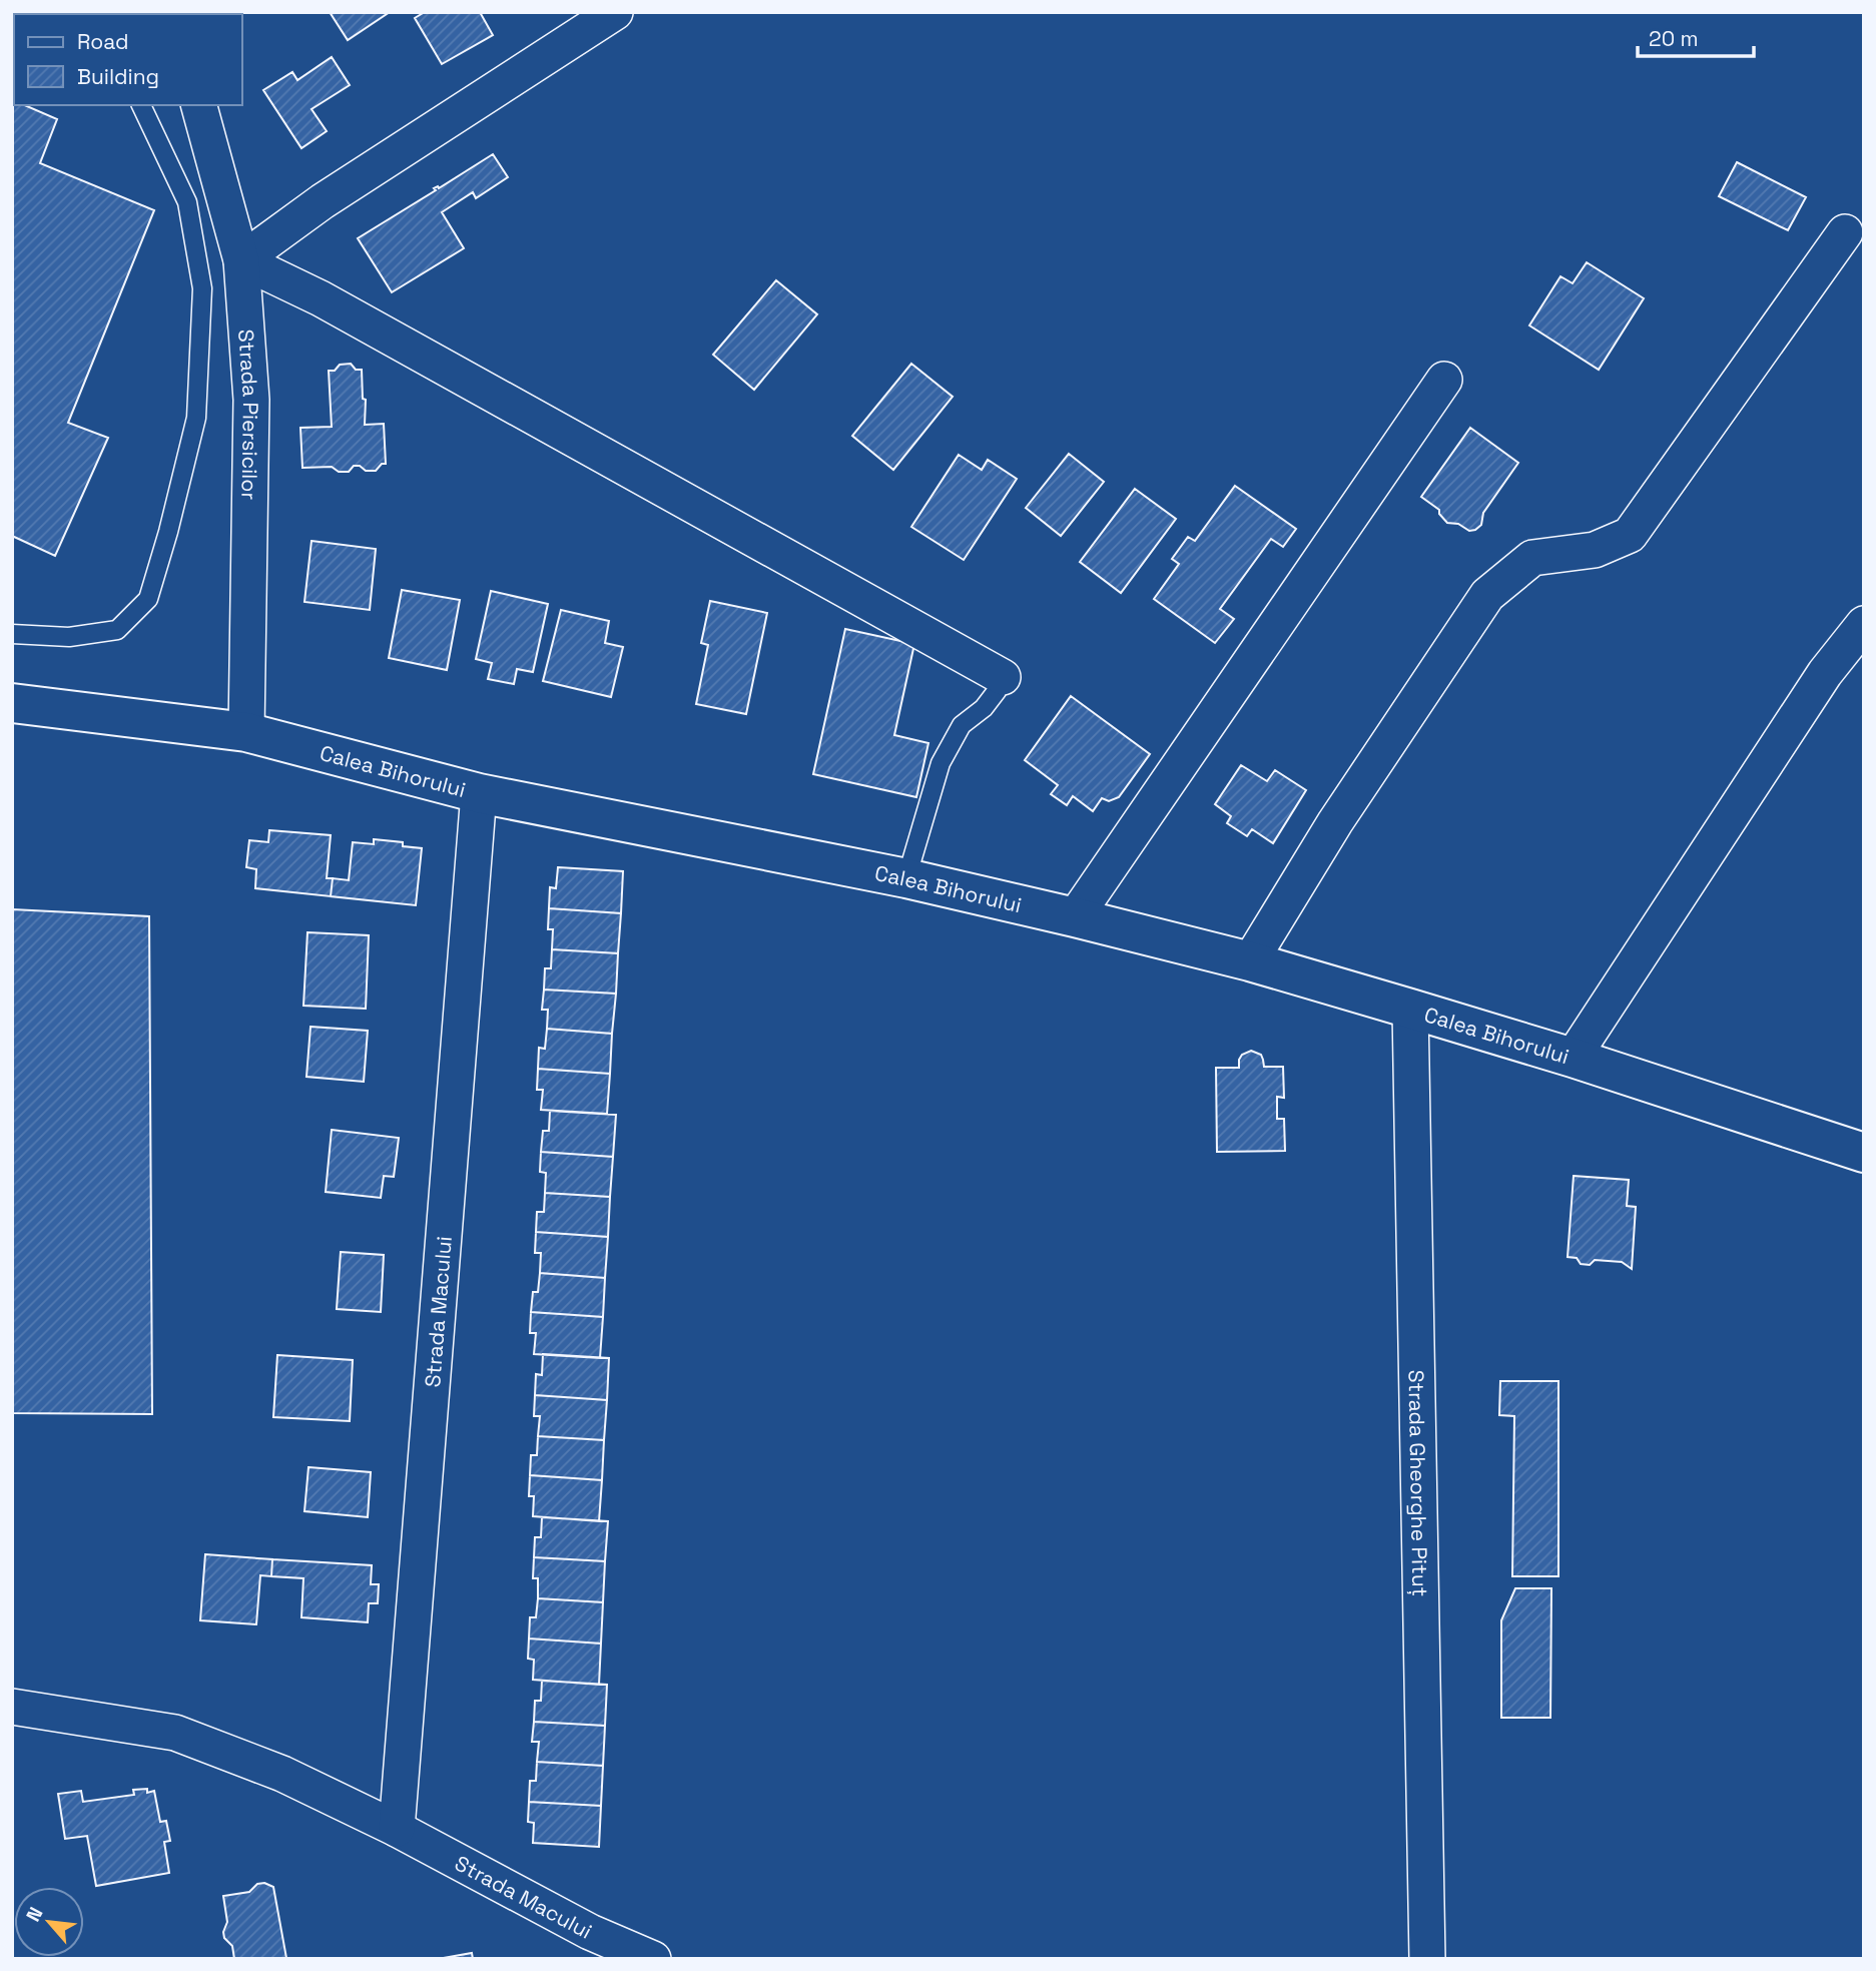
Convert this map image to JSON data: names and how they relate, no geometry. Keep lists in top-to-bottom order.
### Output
{
  "streets": {
    "main road": ["Calea Bihorului"],
    "street": ["Strada Piersicilor", "Strada Macului", "Strada Gheorghe Pituț"]
  },
  "crossings": [
    ["Strada Piersicilor", "Calea Bihorului"],
    ["Calea Bihorului", "Strada Macului"],
    ["Calea Bihorului", "Strada Gheorghe Pituț"]
  ],
  "legend": ["Road", "Building"],
  "scale_bar": "20 m",
  "north": "top left"
}
